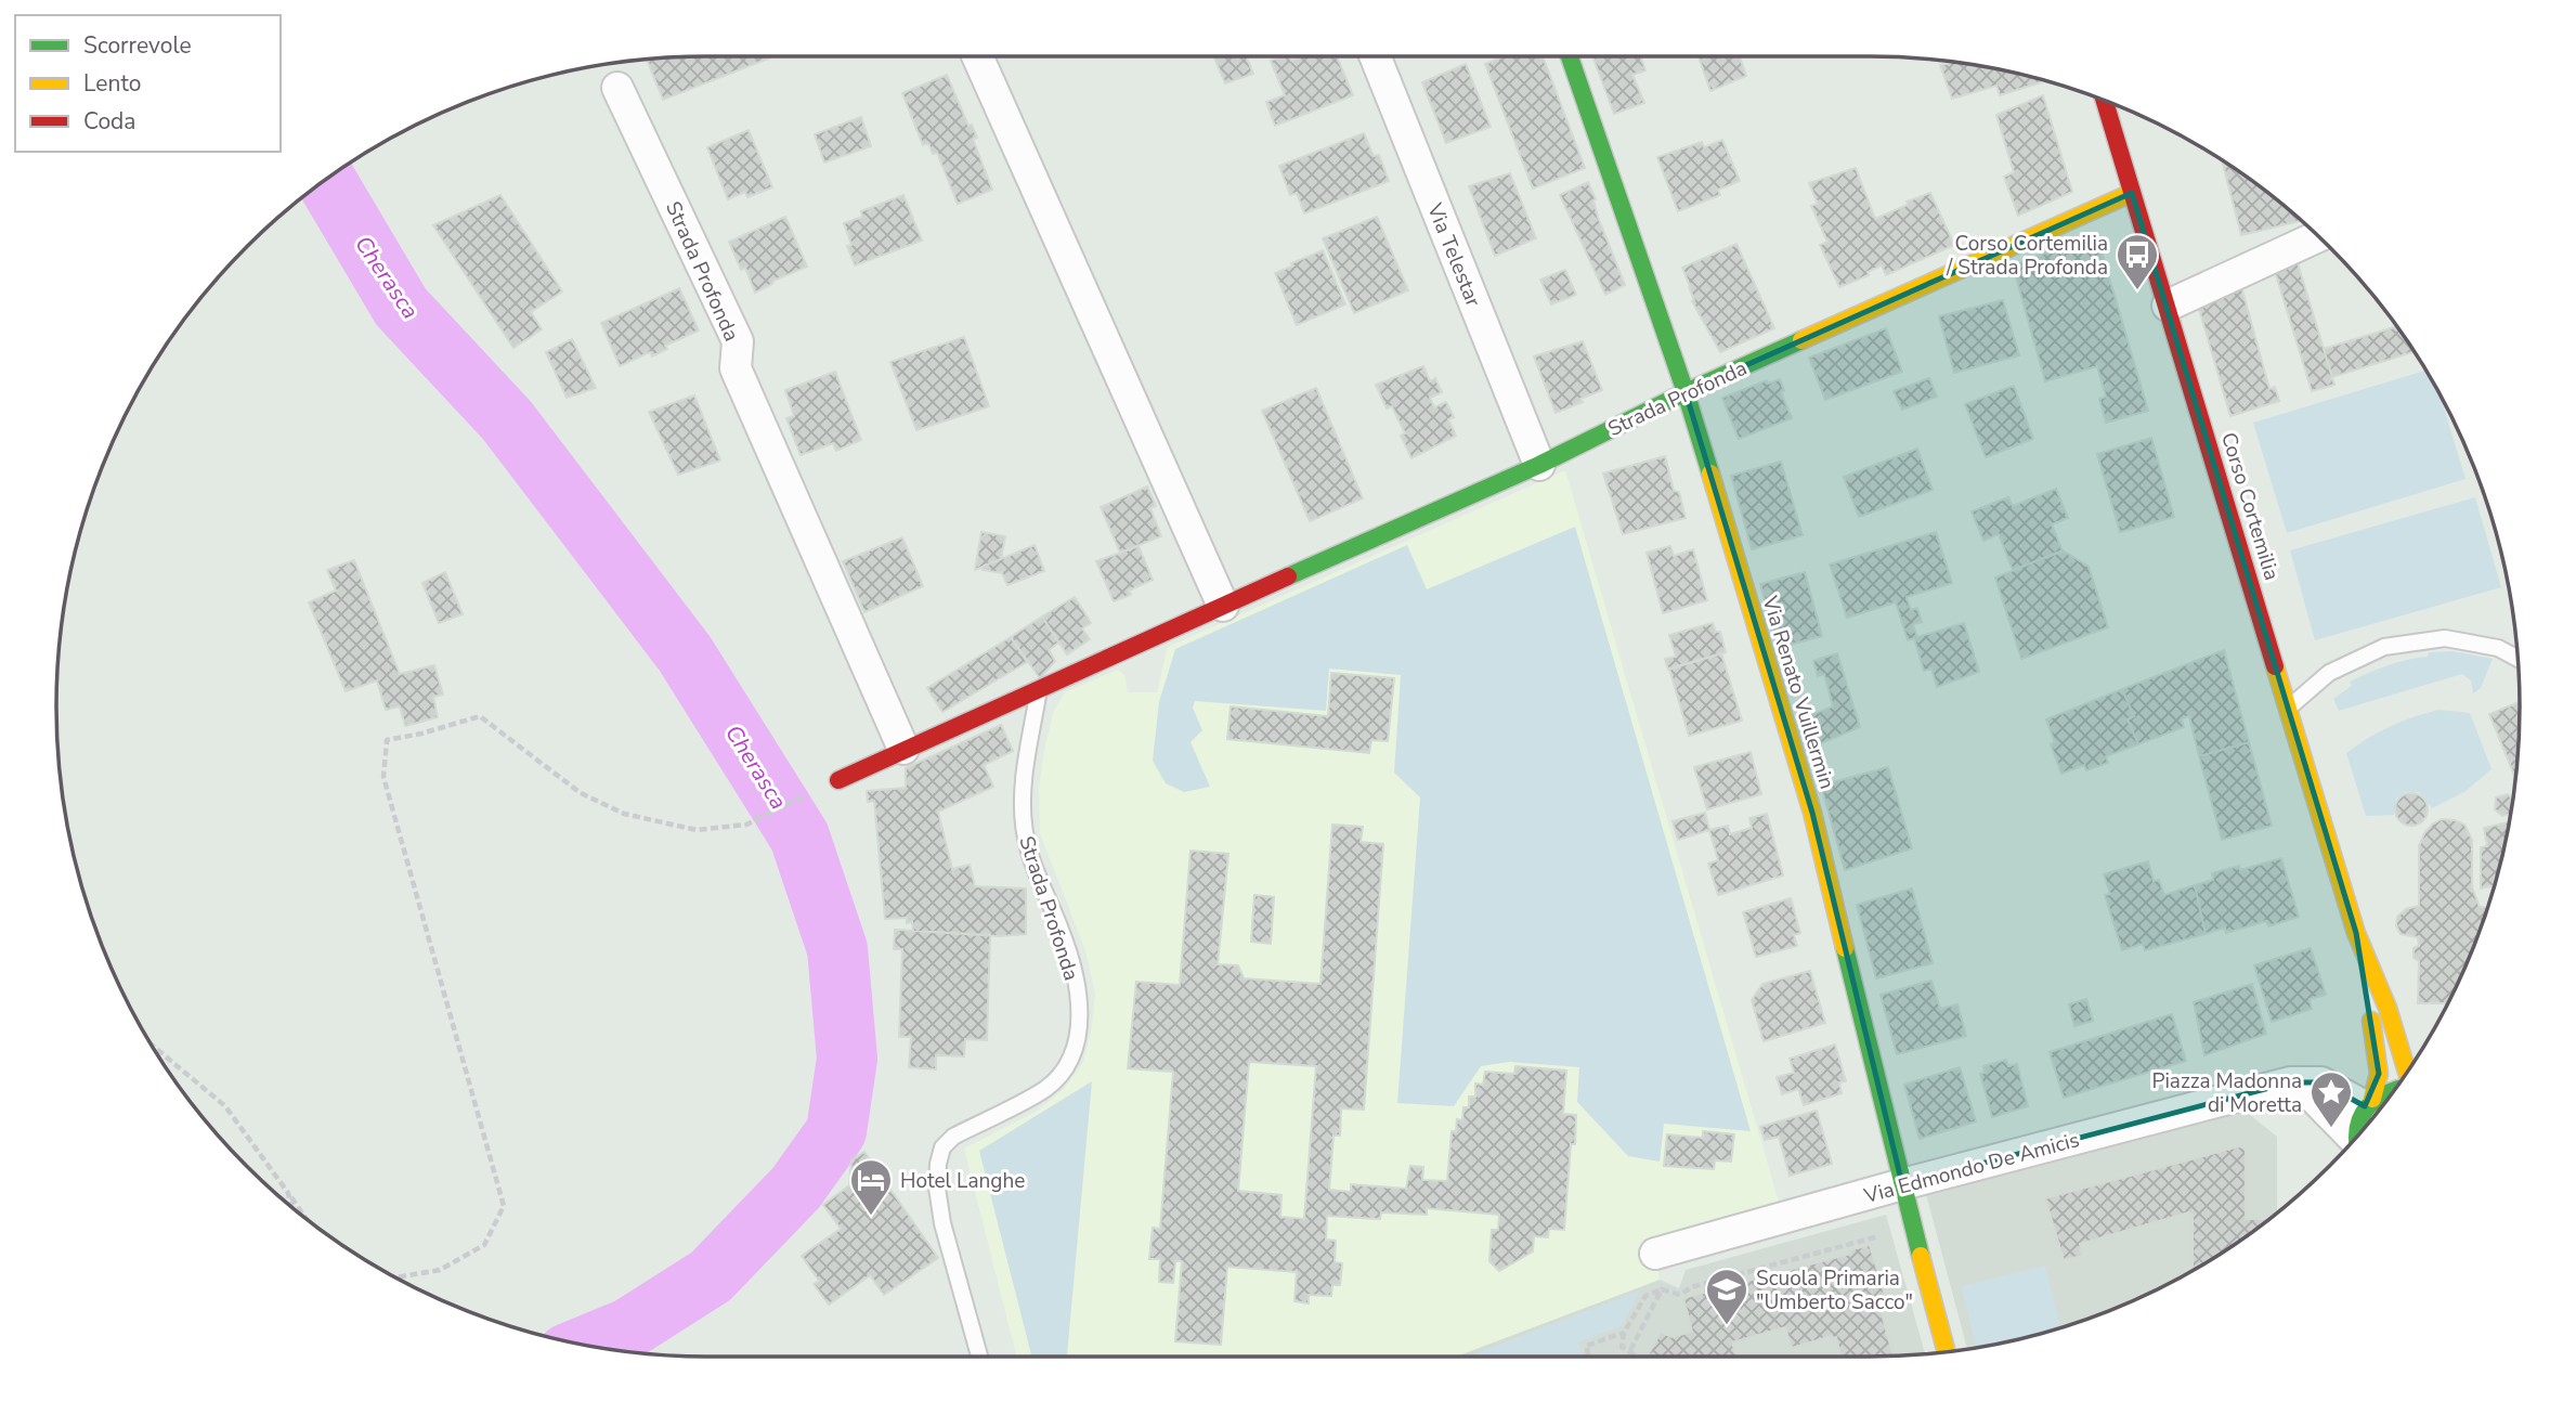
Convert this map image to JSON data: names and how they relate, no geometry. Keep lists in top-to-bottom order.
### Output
{
  "streets": {
    "street": [
      "Via Telestar",
      "Strada Profonda",
      "Corso Cortemilia",
      "Via Renato Vuillermin",
      "Via Edmondo De Amicis"
    ]
  },
  "crossings": [
    ["Via Telestar", "Strada Profonda"],
    ["Strada Profonda", "Corso Cortemilia"],
    ["Strada Profonda", "Via Renato Vuillermin"],
    ["Corso Cortemilia", "Via Edmondo De Amicis"],
    ["Via Renato Vuillermin", "Via Edmondo De Amicis"]
  ],
  "water": ["Cherasca"],
  "places": {
    "bus stop": ["Corso Cortemilia / Strada Profonda"],
    "place": ["Piazza Madonna di Moretta"],
    "hotel": ["Hotel Langhe"],
    "school or university": ["Scuola Primaria \"Umberto Sacco\""]
  },
  "legend": ["Scorrevole", "Lento", "Coda"]
}
